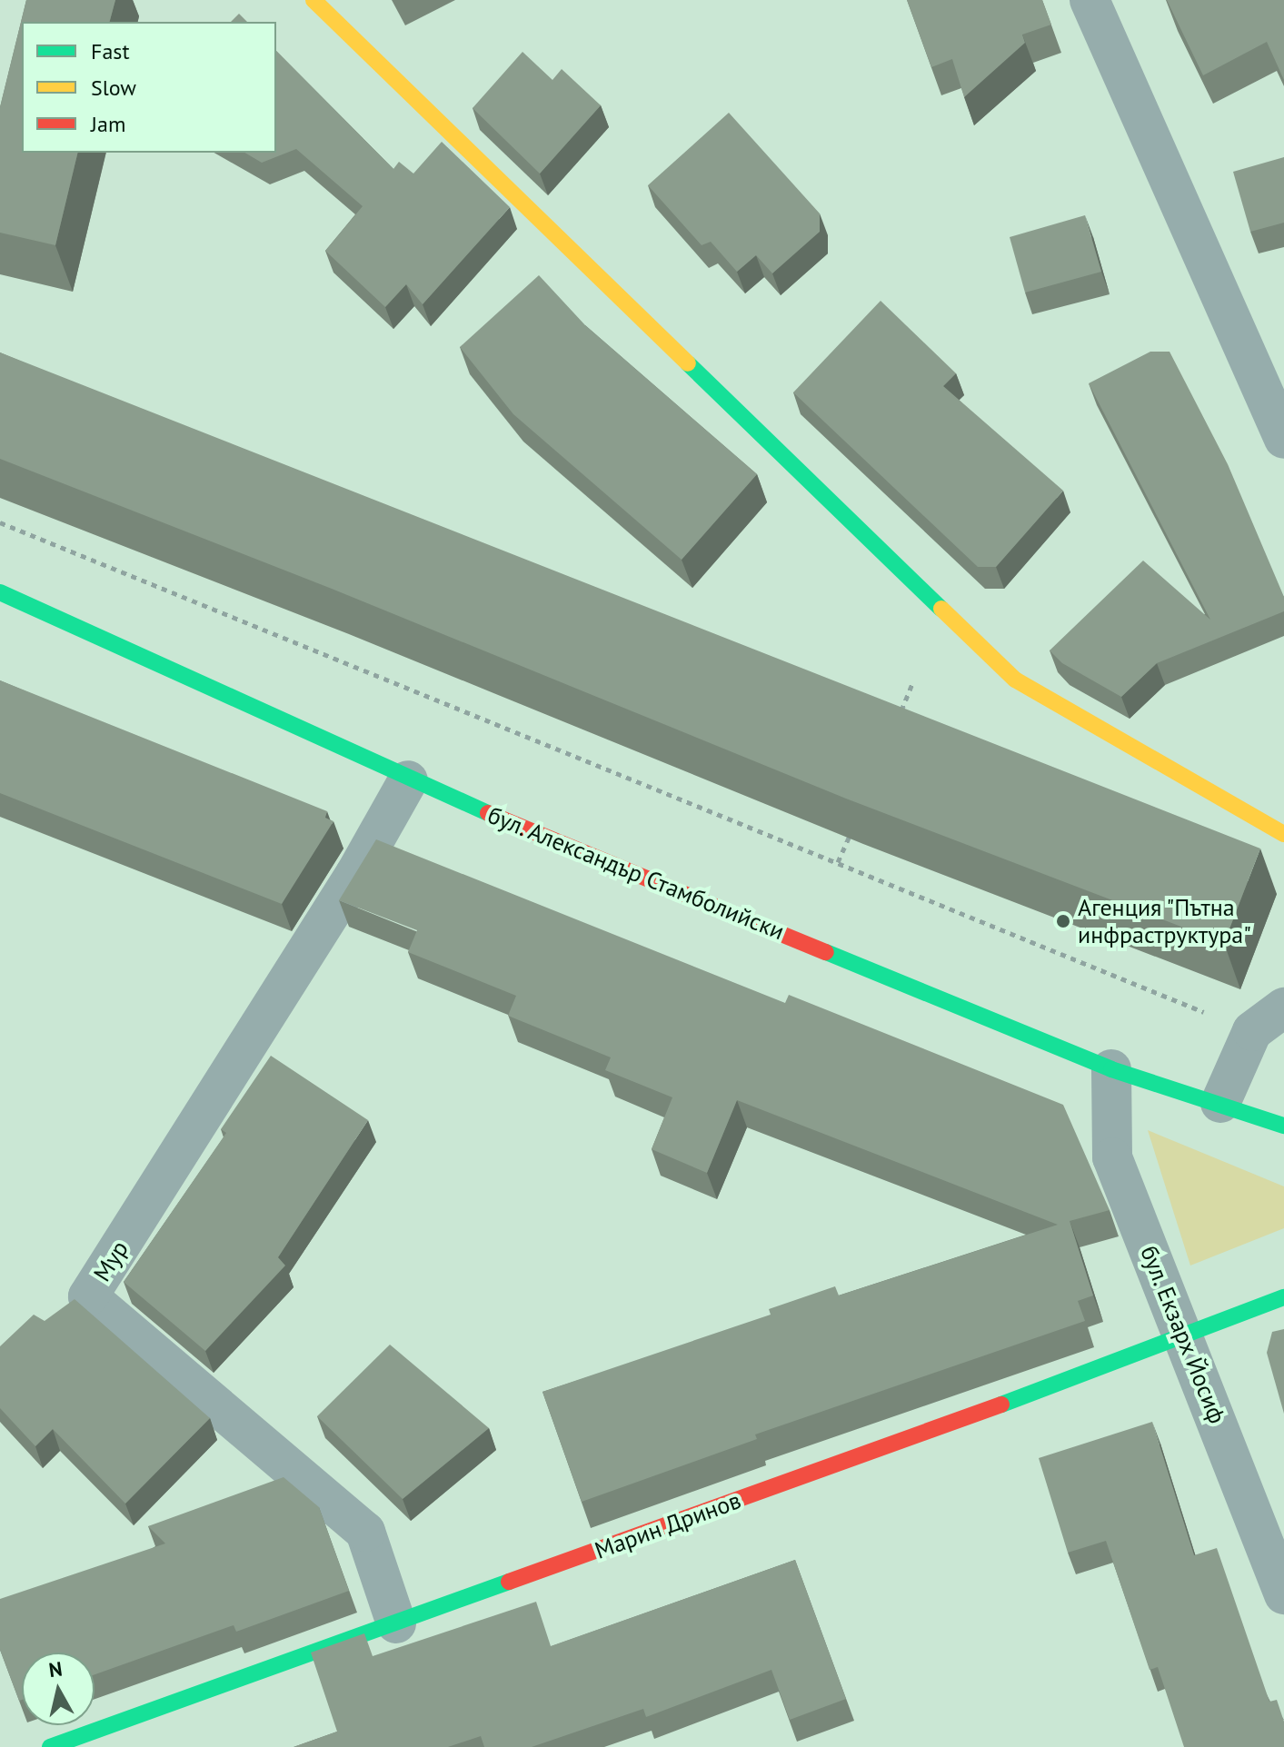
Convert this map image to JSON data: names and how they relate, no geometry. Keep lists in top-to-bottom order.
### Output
{
  "streets": {
    "street": [
      "бул. Александър Стамболийски",
      "Мур",
      "бул. Екзарх Йосиф",
      "Марин Дринов"
    ]
  },
  "crossings": [
    ["бул. Александър Стамболийски", "Мур"],
    ["бул. Александър Стамболийски", "бул. Екзарх Йосиф"],
    ["Мур", "Марин Дринов"],
    ["бул. Екзарх Йосиф", "Марин Дринов"]
  ],
  "places": ["Агенция \"Пътна инфраструктура\""],
  "legend": ["Fast", "Slow", "Jam"],
  "north": "top"
}
